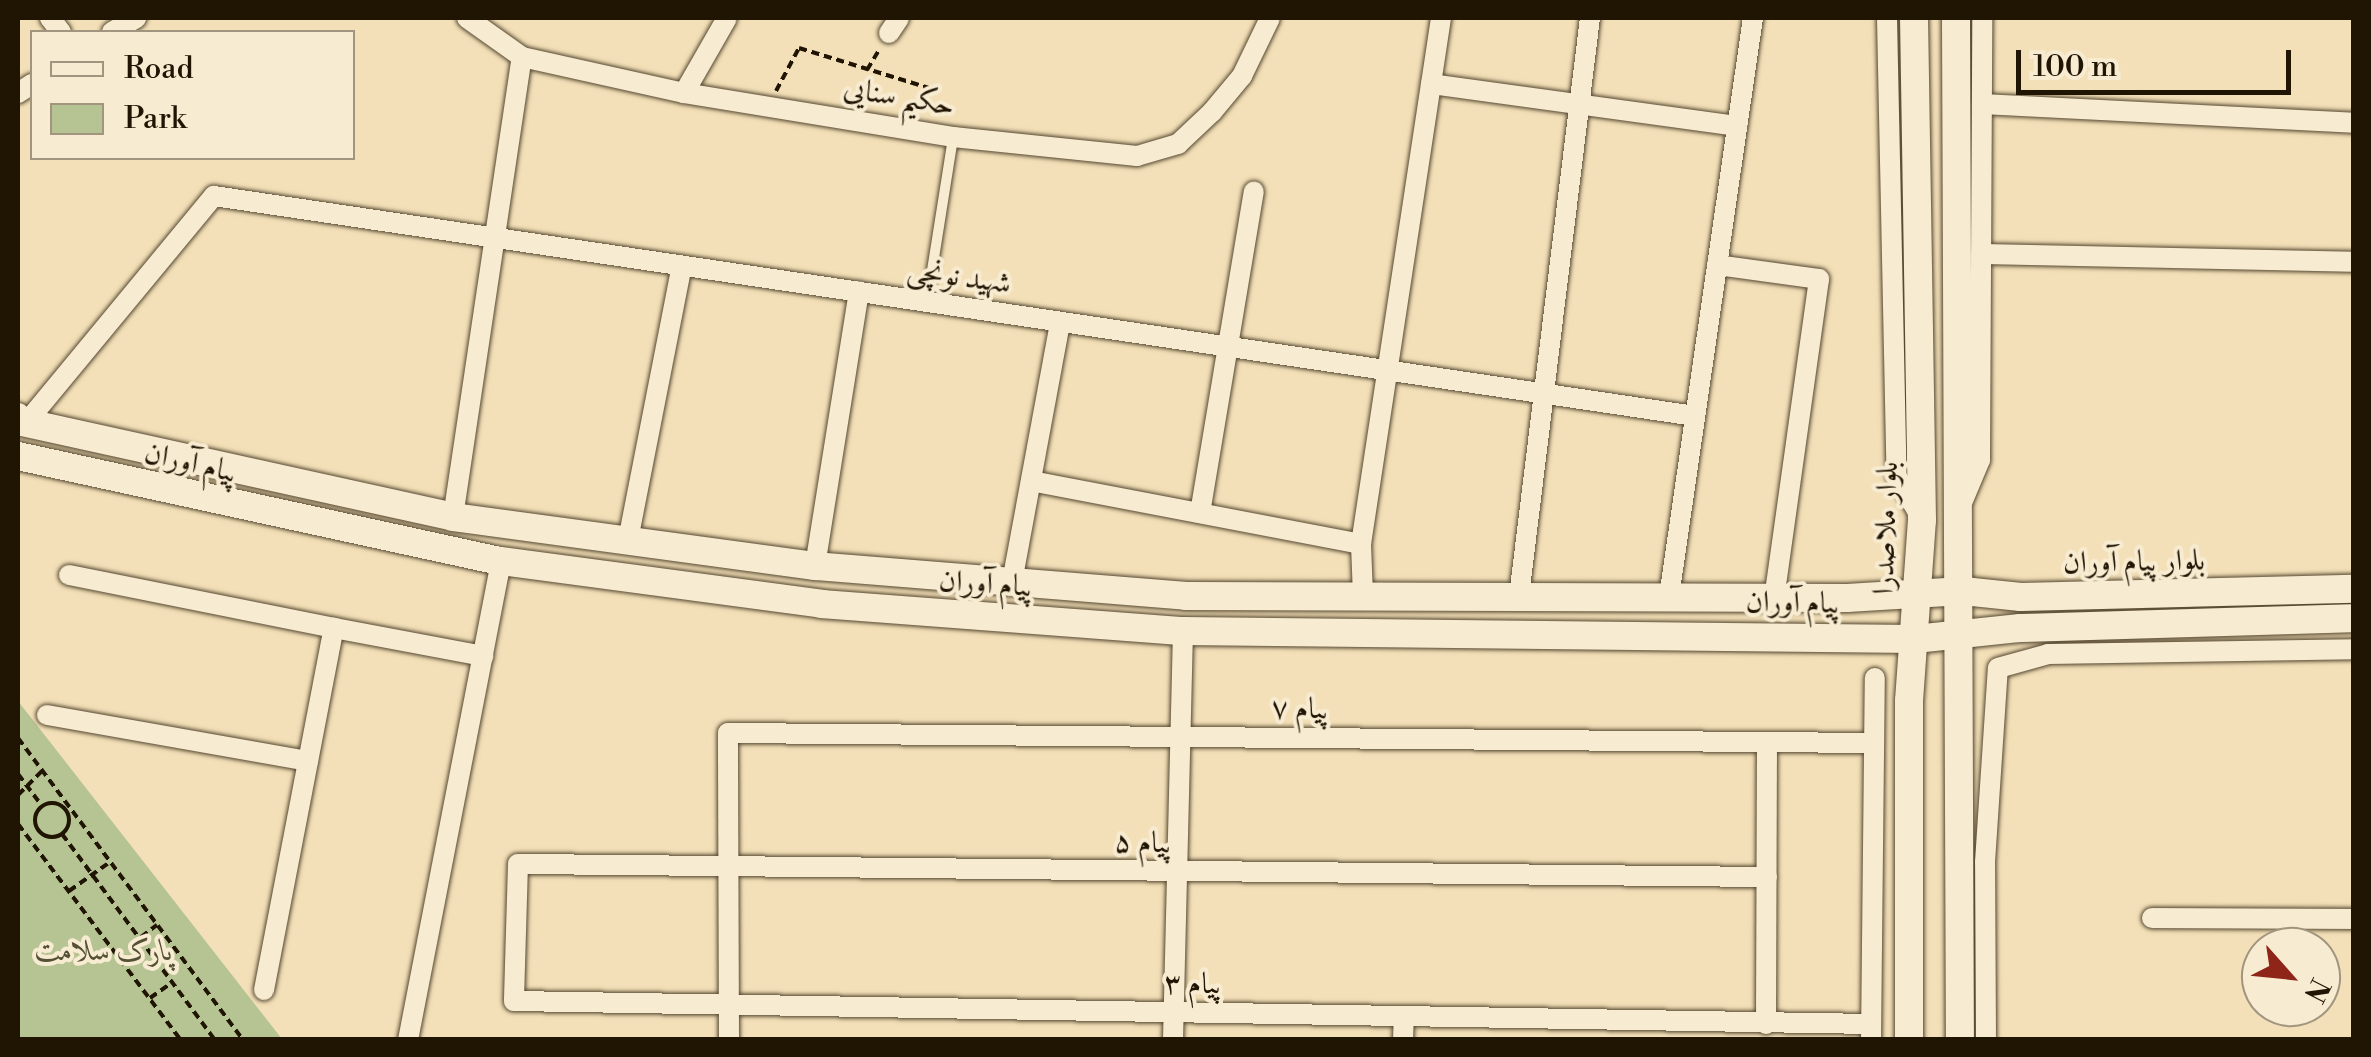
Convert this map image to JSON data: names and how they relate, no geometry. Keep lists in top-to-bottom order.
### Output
{
  "streets": {
    "main road": ["پیام آوران", "بلوار ملاصدرا", "بلوار پیام آوران"],
    "street": [
      "حکیم سنایی",
      "شهید نونچی",
      "پیام ۷",
      "پیام ۵",
      "پیام ۳"
    ]
  },
  "crossings": [
    ["شهید نونچی", "پیام آوران"],
    ["پیام آوران", "بلوار ملاصدرا"],
    ["پیام آوران", "بلوار پیام آوران"],
    ["بلوار ملاصدرا", "بلوار پیام آوران"],
    ["پیام ۷", "پیام ۵"],
    ["پیام ۵", "پیام ۳"]
  ],
  "parks": ["پارک سلامت"],
  "legend": ["Road", "Park"],
  "scale_bar": "100 m",
  "north": "bottom right"
}
